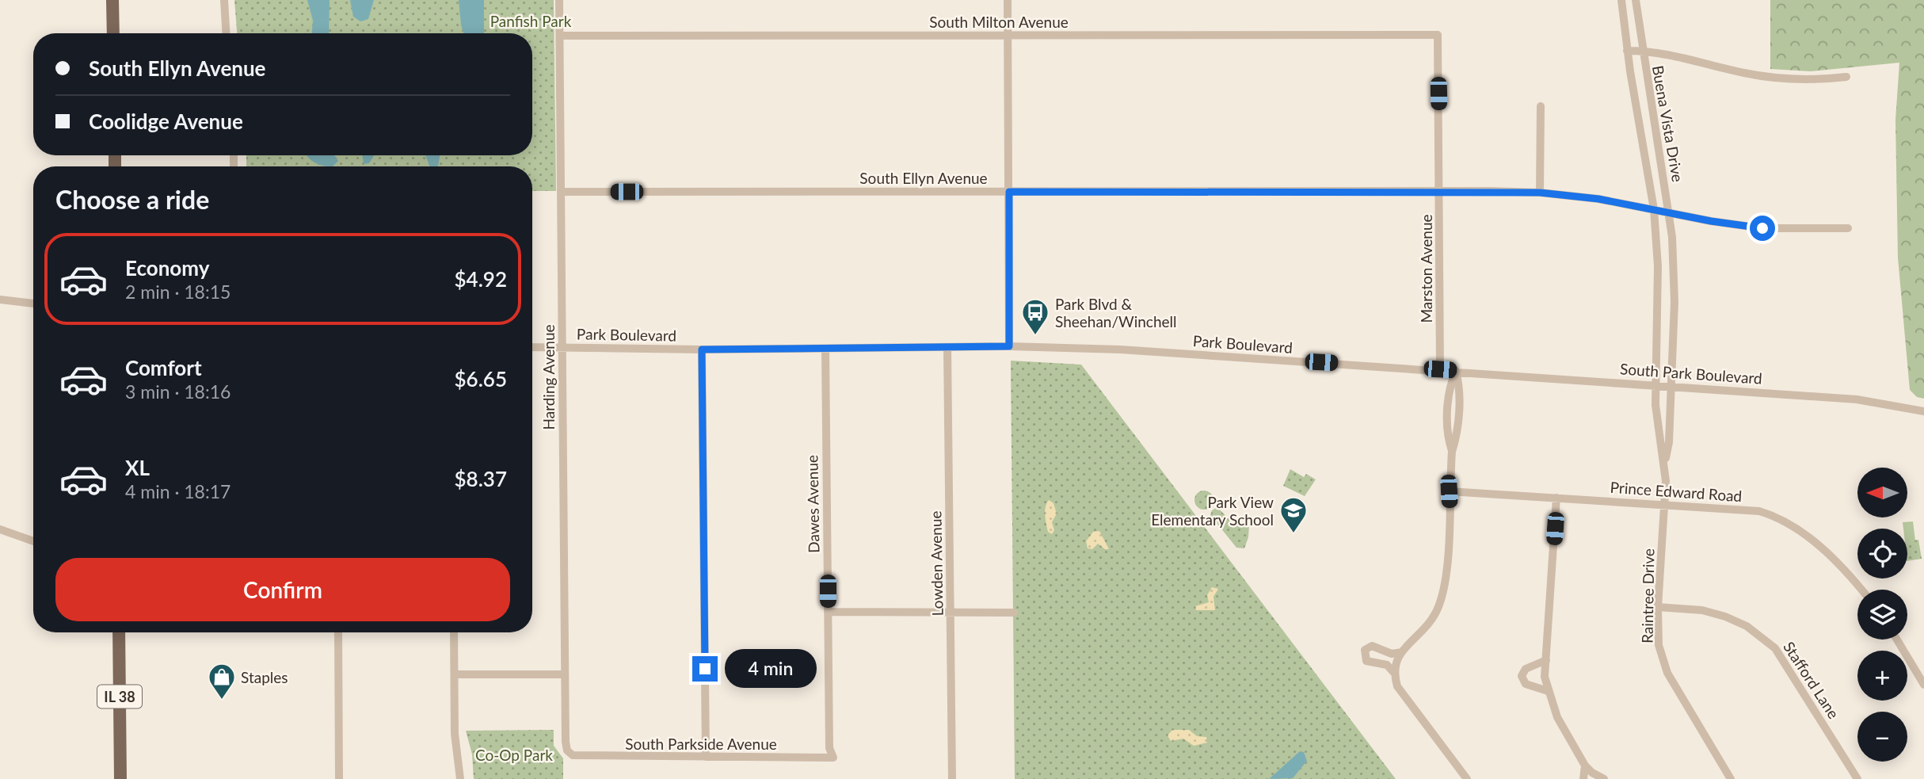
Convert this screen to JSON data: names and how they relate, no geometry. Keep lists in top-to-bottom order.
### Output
{
  "streets": {
    "main road": ["IL 38"],
    "street": [
      "South Milton Avenue",
      "Buena Vista Drive",
      "South Ellyn Avenue",
      "Marston Avenue",
      "Park Boulevard",
      "South Park Boulevard",
      "Harding Avenue",
      "Prince Edward Road",
      "Dawes Avenue",
      "Lowden Avenue",
      "Raintree Drive",
      "Stafford Lane",
      "South Parkside Avenue"
    ]
  },
  "crossings": [
    ["South Milton Avenue", "Marston Avenue"],
    ["South Milton Avenue", "Harding Avenue"],
    ["Buena Vista Drive", "South Ellyn Avenue"],
    ["Buena Vista Drive", "South Park Boulevard"],
    ["Buena Vista Drive", "Raintree Drive"],
    ["South Ellyn Avenue", "Marston Avenue"],
    ["South Ellyn Avenue", "Harding Avenue"],
    ["Marston Avenue", "Park Boulevard"],
    ["Park Boulevard", "South Park Boulevard"],
    ["Park Boulevard", "Harding Avenue"],
    ["Park Boulevard", "Dawes Avenue"],
    ["Park Boulevard", "Lowden Avenue"],
    ["South Park Boulevard", "Raintree Drive"],
    ["Harding Avenue", "South Parkside Avenue"],
    ["Prince Edward Road", "Raintree Drive"],
    ["Dawes Avenue", "South Parkside Avenue"],
    ["Raintree Drive", "Stafford Lane"]
  ],
  "parks": ["Panfish Park", "Co-Op Park"],
  "places": {
    "bus stop": ["Park Blvd & Sheehan/Winchell"],
    "school or university": ["Park View Elementary School"],
    "shop": ["Staples"]
  },
  "north": "left",
  "page": {
    "banner": ["South Ellyn Avenue", "Coolidge Avenue"],
    "heading": "Choose a ride",
    "list": [
      {
        "name": "Economy",
        "note": "2 min · 18:15",
        "value": "$4.92"
      },
      {
        "name": "Comfort",
        "note": "3 min · 18:16",
        "value": "$6.65"
      },
      {
        "name": "XL",
        "note": "4 min · 18:17",
        "value": "$8.37"
      }
    ],
    "map_buttons": ["+", "−"],
    "buttons": "Confirm",
    "bubble": "4 min"
  }
}
